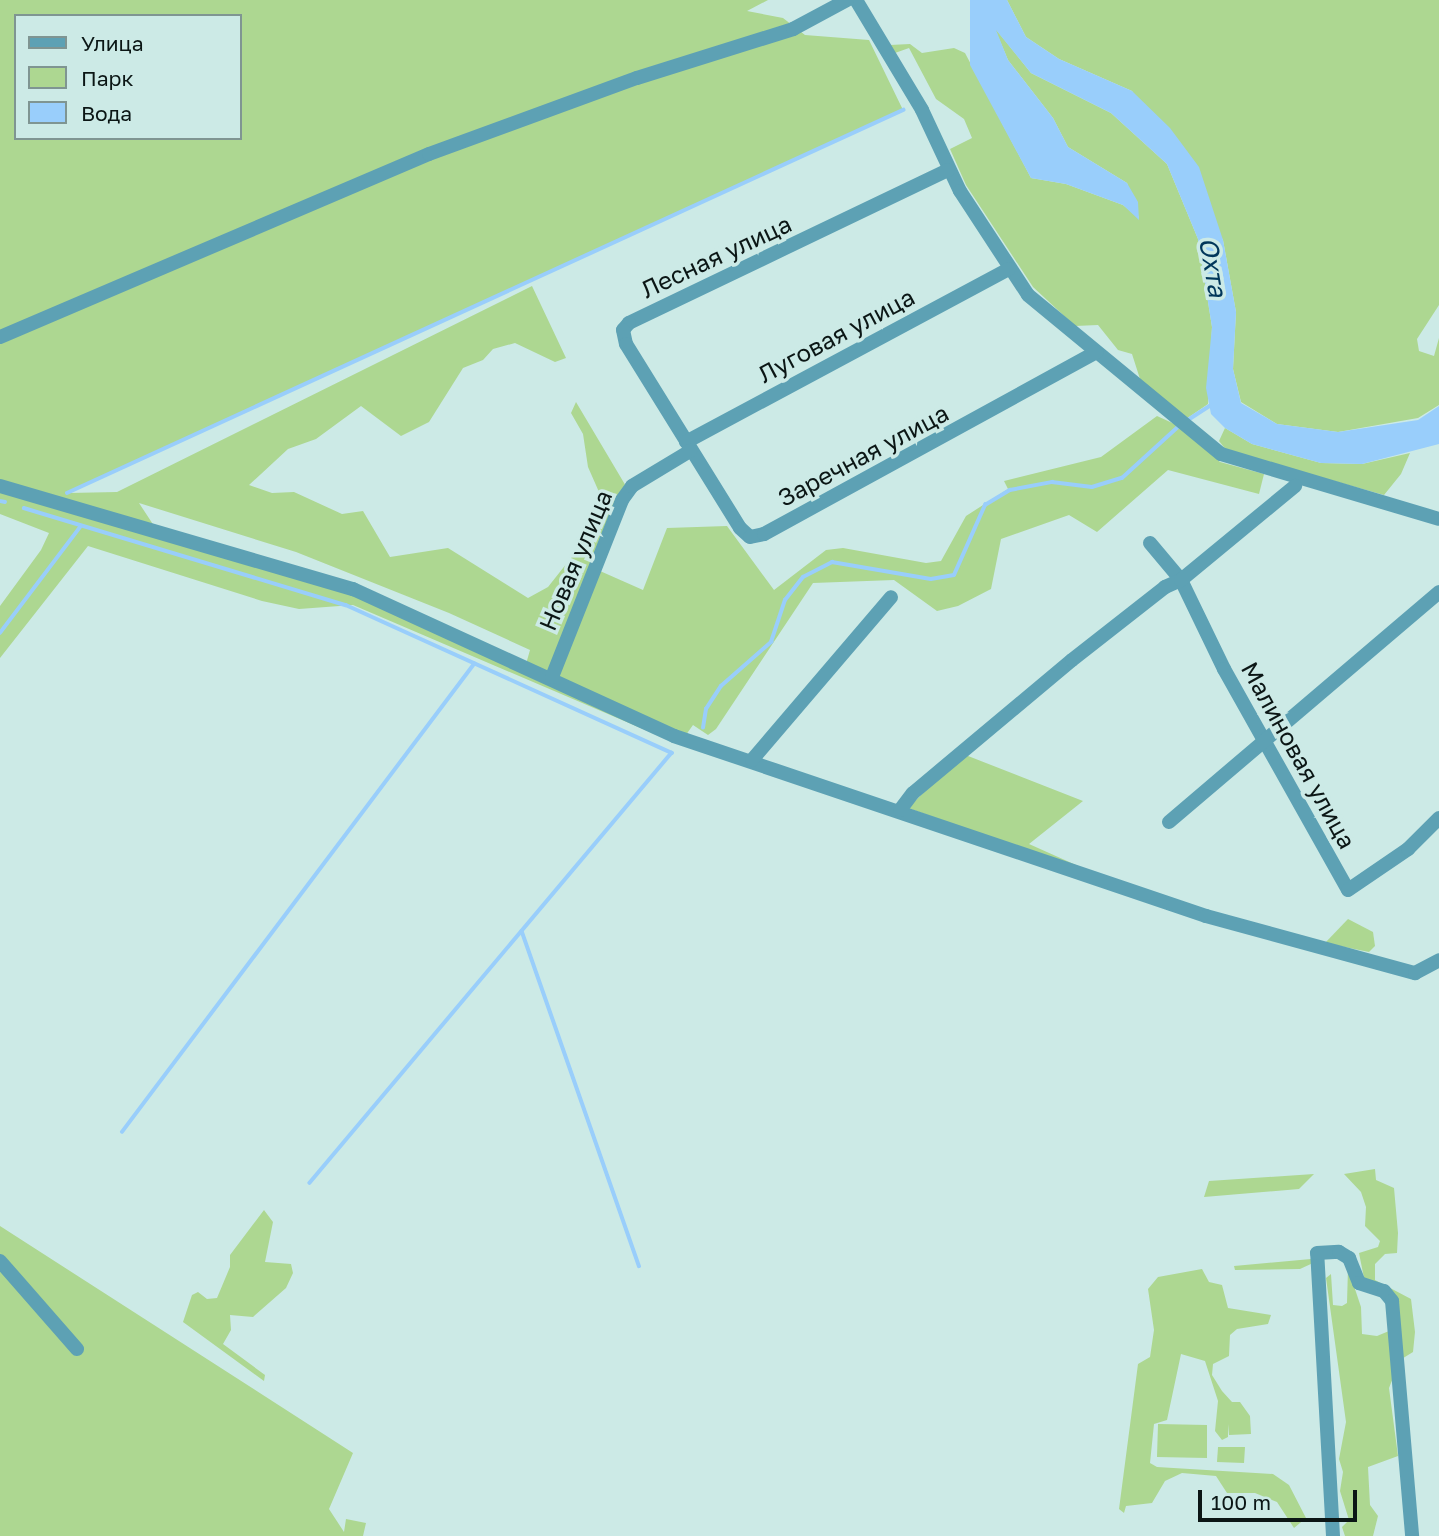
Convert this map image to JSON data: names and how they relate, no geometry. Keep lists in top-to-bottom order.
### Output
{
  "streets": {
    "street": [
      "Лесная улица",
      "Луговая улица",
      "Заречная улица",
      "Новая улица",
      "Малиновая улица"
    ]
  },
  "crossings": [
    ["Лесная улица", "Луговая улица"],
    ["Лесная улица", "Заречная улица"],
    ["Лесная улица", "Новая улица"],
    ["Луговая улица", "Заречная улица"],
    ["Луговая улица", "Новая улица"],
    ["Заречная улица", "Новая улица"]
  ],
  "water": ["Охта"],
  "legend": ["Улица", "Парк", "Вода"],
  "scale_bar": "100 m"
}
